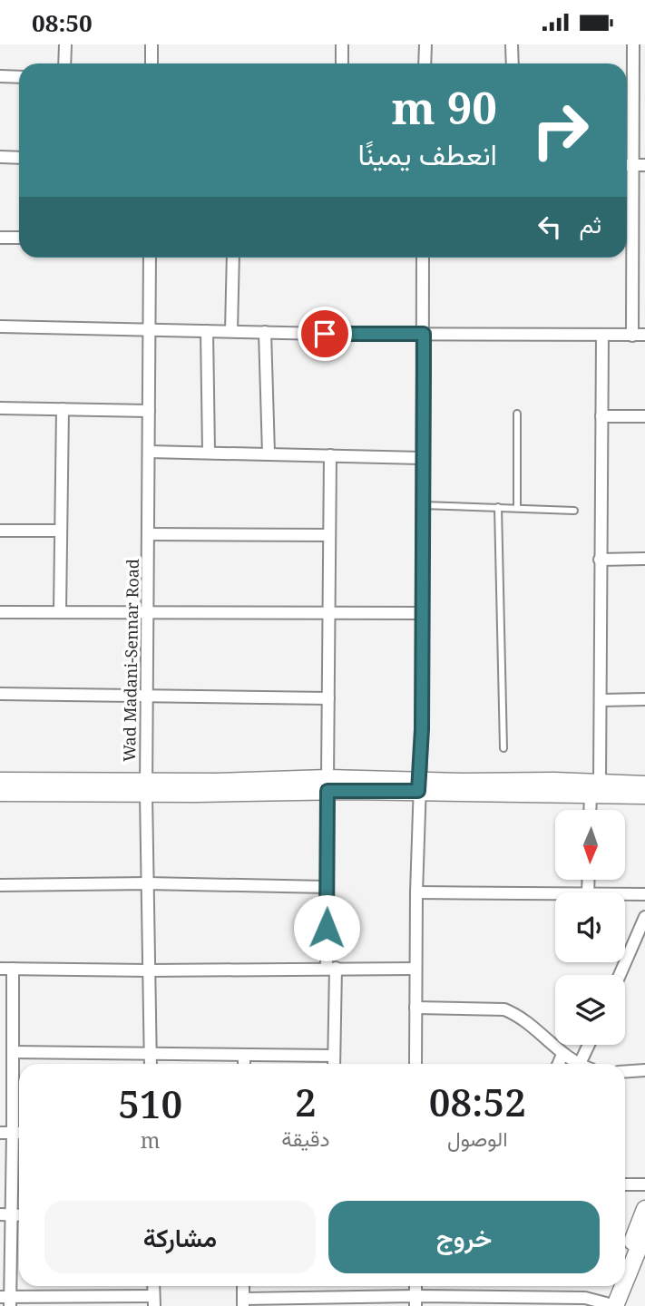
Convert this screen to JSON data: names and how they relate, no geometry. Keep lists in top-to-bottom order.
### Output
{
  "streets": {
    "street": ["Wad Madani-Sennar Road"]
  },
  "north": "bottom",
  "page": {
    "status": "08:50",
    "turn": ["90 m", "انعطف يمينًا"],
    "then": "ثم",
    "eta": [
      "08:52",
      "الوصول",
      "2",
      "دقيقة",
      "510",
      "m"
    ],
    "buttons": ["خروج", "مشاركة"]
  }
}
